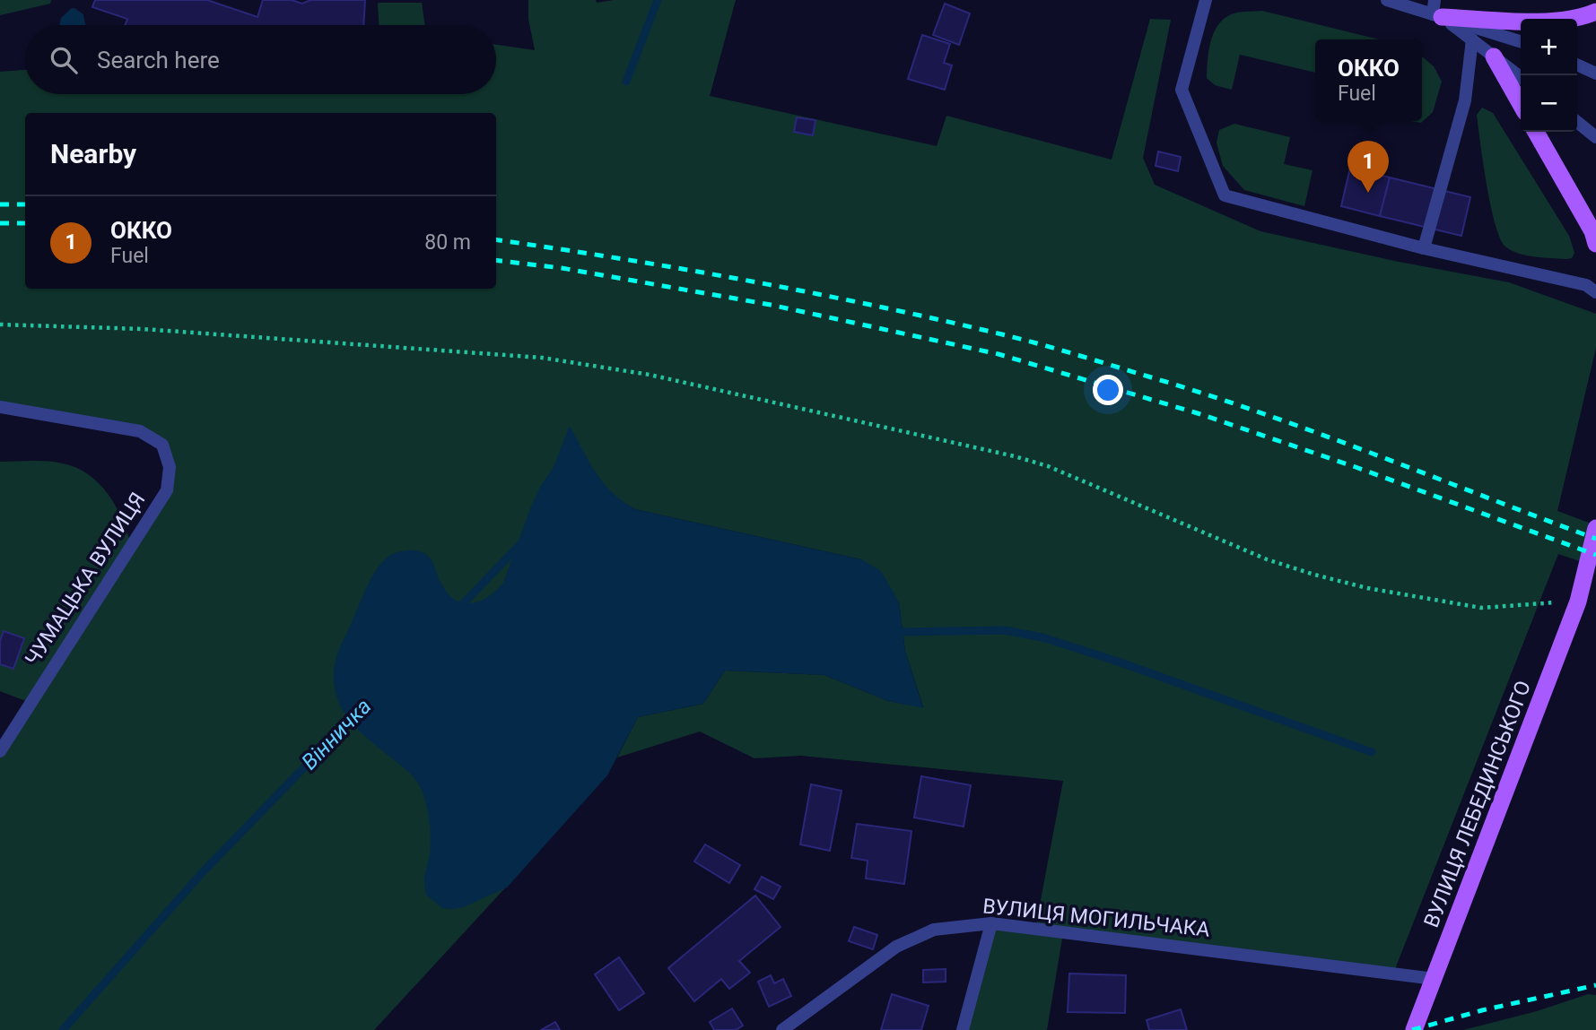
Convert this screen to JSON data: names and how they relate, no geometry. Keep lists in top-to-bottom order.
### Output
{
  "streets": {
    "main road": ["ВУЛИЦЯ ЛЕБЕДИНСЬКОГО"],
    "street": ["ЧУМАЦЬКА ВУЛИЦЯ", "ВУЛИЦЯ МОГИЛЬЧАКА"]
  },
  "crossings": [
    ["ВУЛИЦЯ ЛЕБЕДИНСЬКОГО", "ВУЛИЦЯ МОГИЛЬЧАКА"]
  ],
  "water": ["Вінничка"],
  "page": {
    "map_buttons": ["+", "−"],
    "search": "Search here",
    "popup": ["ОККО", "Fuel"],
    "heading": "Nearby",
    "pins": "1",
    "list": [
      {
        "mark": "1",
        "name": "ОККО",
        "note": "Fuel",
        "value": "80 m"
      }
    ]
  }
}
